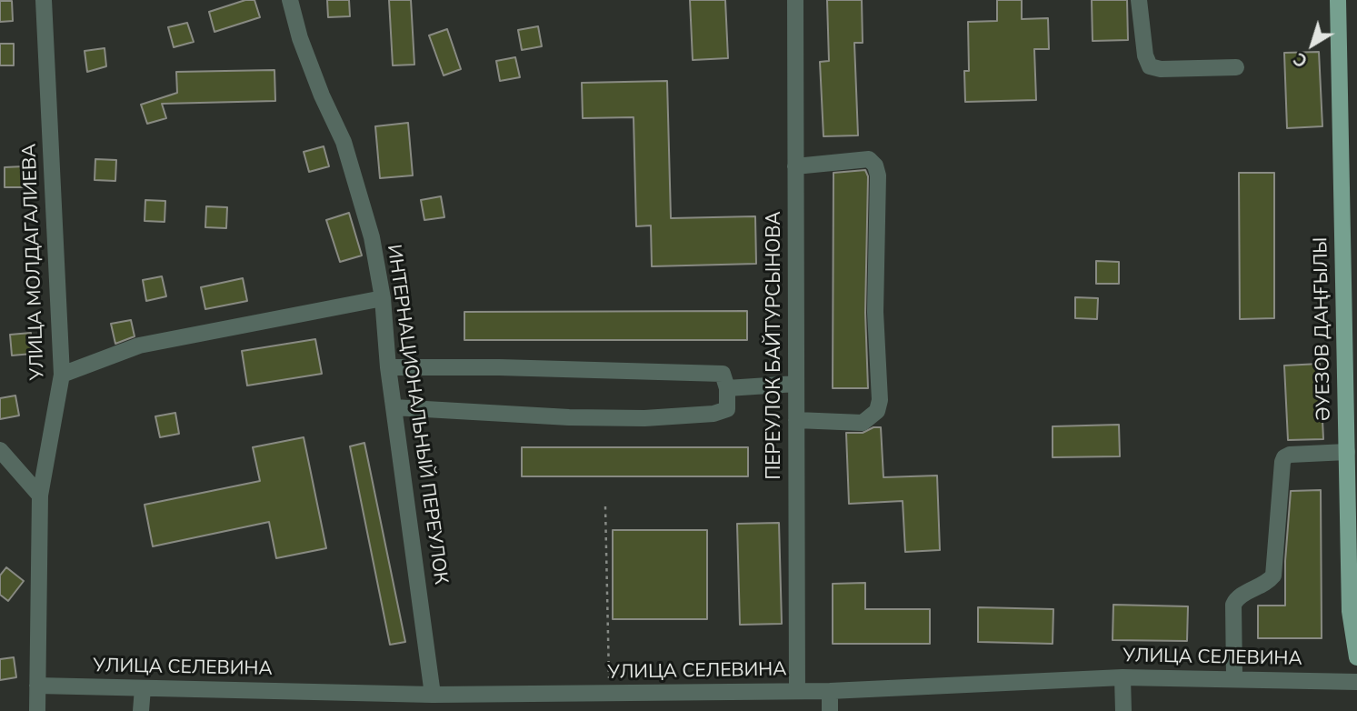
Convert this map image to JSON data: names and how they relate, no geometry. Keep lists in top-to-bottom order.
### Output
{
  "streets": {
    "main road": ["ӘУЕЗОВ ДАҢҒЫЛЫ"],
    "street": [
      "УЛИЦА МОЛДАГАЛИЕВА",
      "ПЕРЕУЛОК БАЙТУРСЫНОВА",
      "ИНТЕРНАЦИОНАЛЬНЫЙ ПЕРЕУЛОК",
      "УЛИЦА СЕЛЕВИНА"
    ]
  },
  "crossings": [
    ["УЛИЦА МОЛДАГАЛИЕВА", "УЛИЦА СЕЛЕВИНА"],
    ["ПЕРЕУЛОК БАЙТУРСЫНОВА", "УЛИЦА СЕЛЕВИНА"],
    ["ИНТЕРНАЦИОНАЛЬНЫЙ ПЕРЕУЛОК", "УЛИЦА СЕЛЕВИНА"]
  ],
  "north": "bottom left"
}
